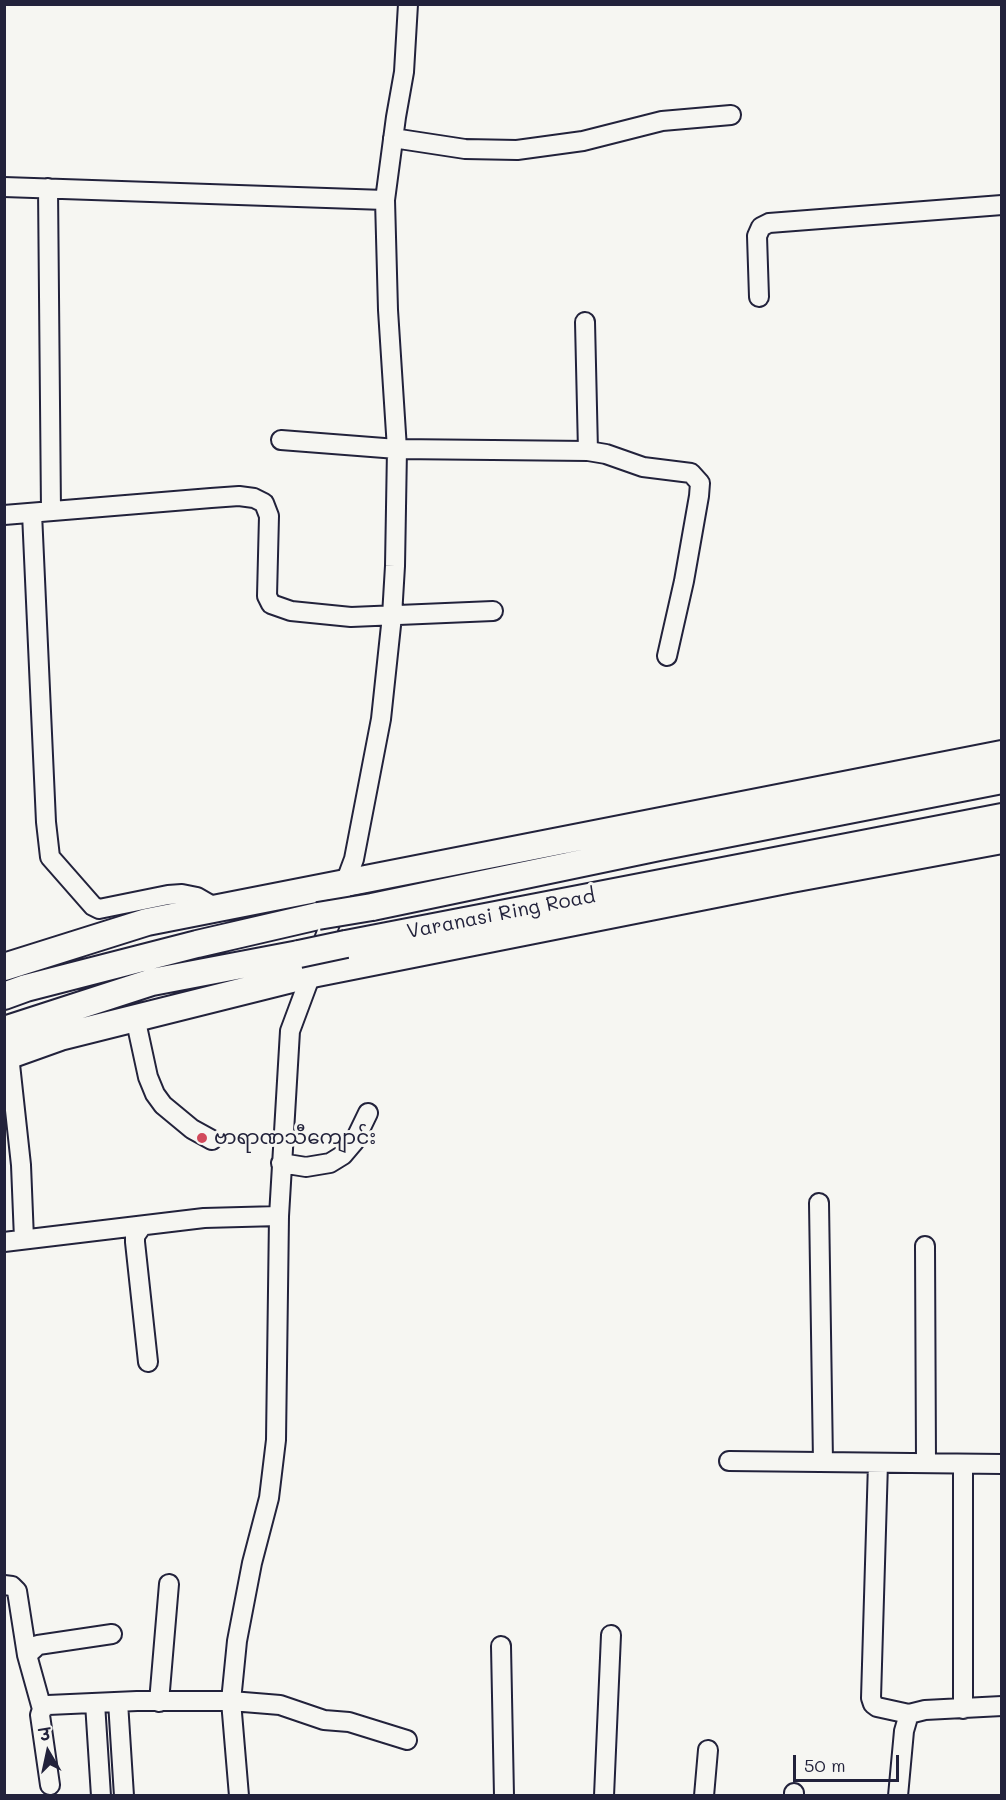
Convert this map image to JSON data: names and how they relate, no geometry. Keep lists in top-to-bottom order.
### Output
{
  "streets": {
    "highway": ["Varanasi Ring Road"]
  },
  "places": ["ဗာရာဏသီကျောင်း"],
  "scale_bar": "50 m",
  "north": "top"
}
